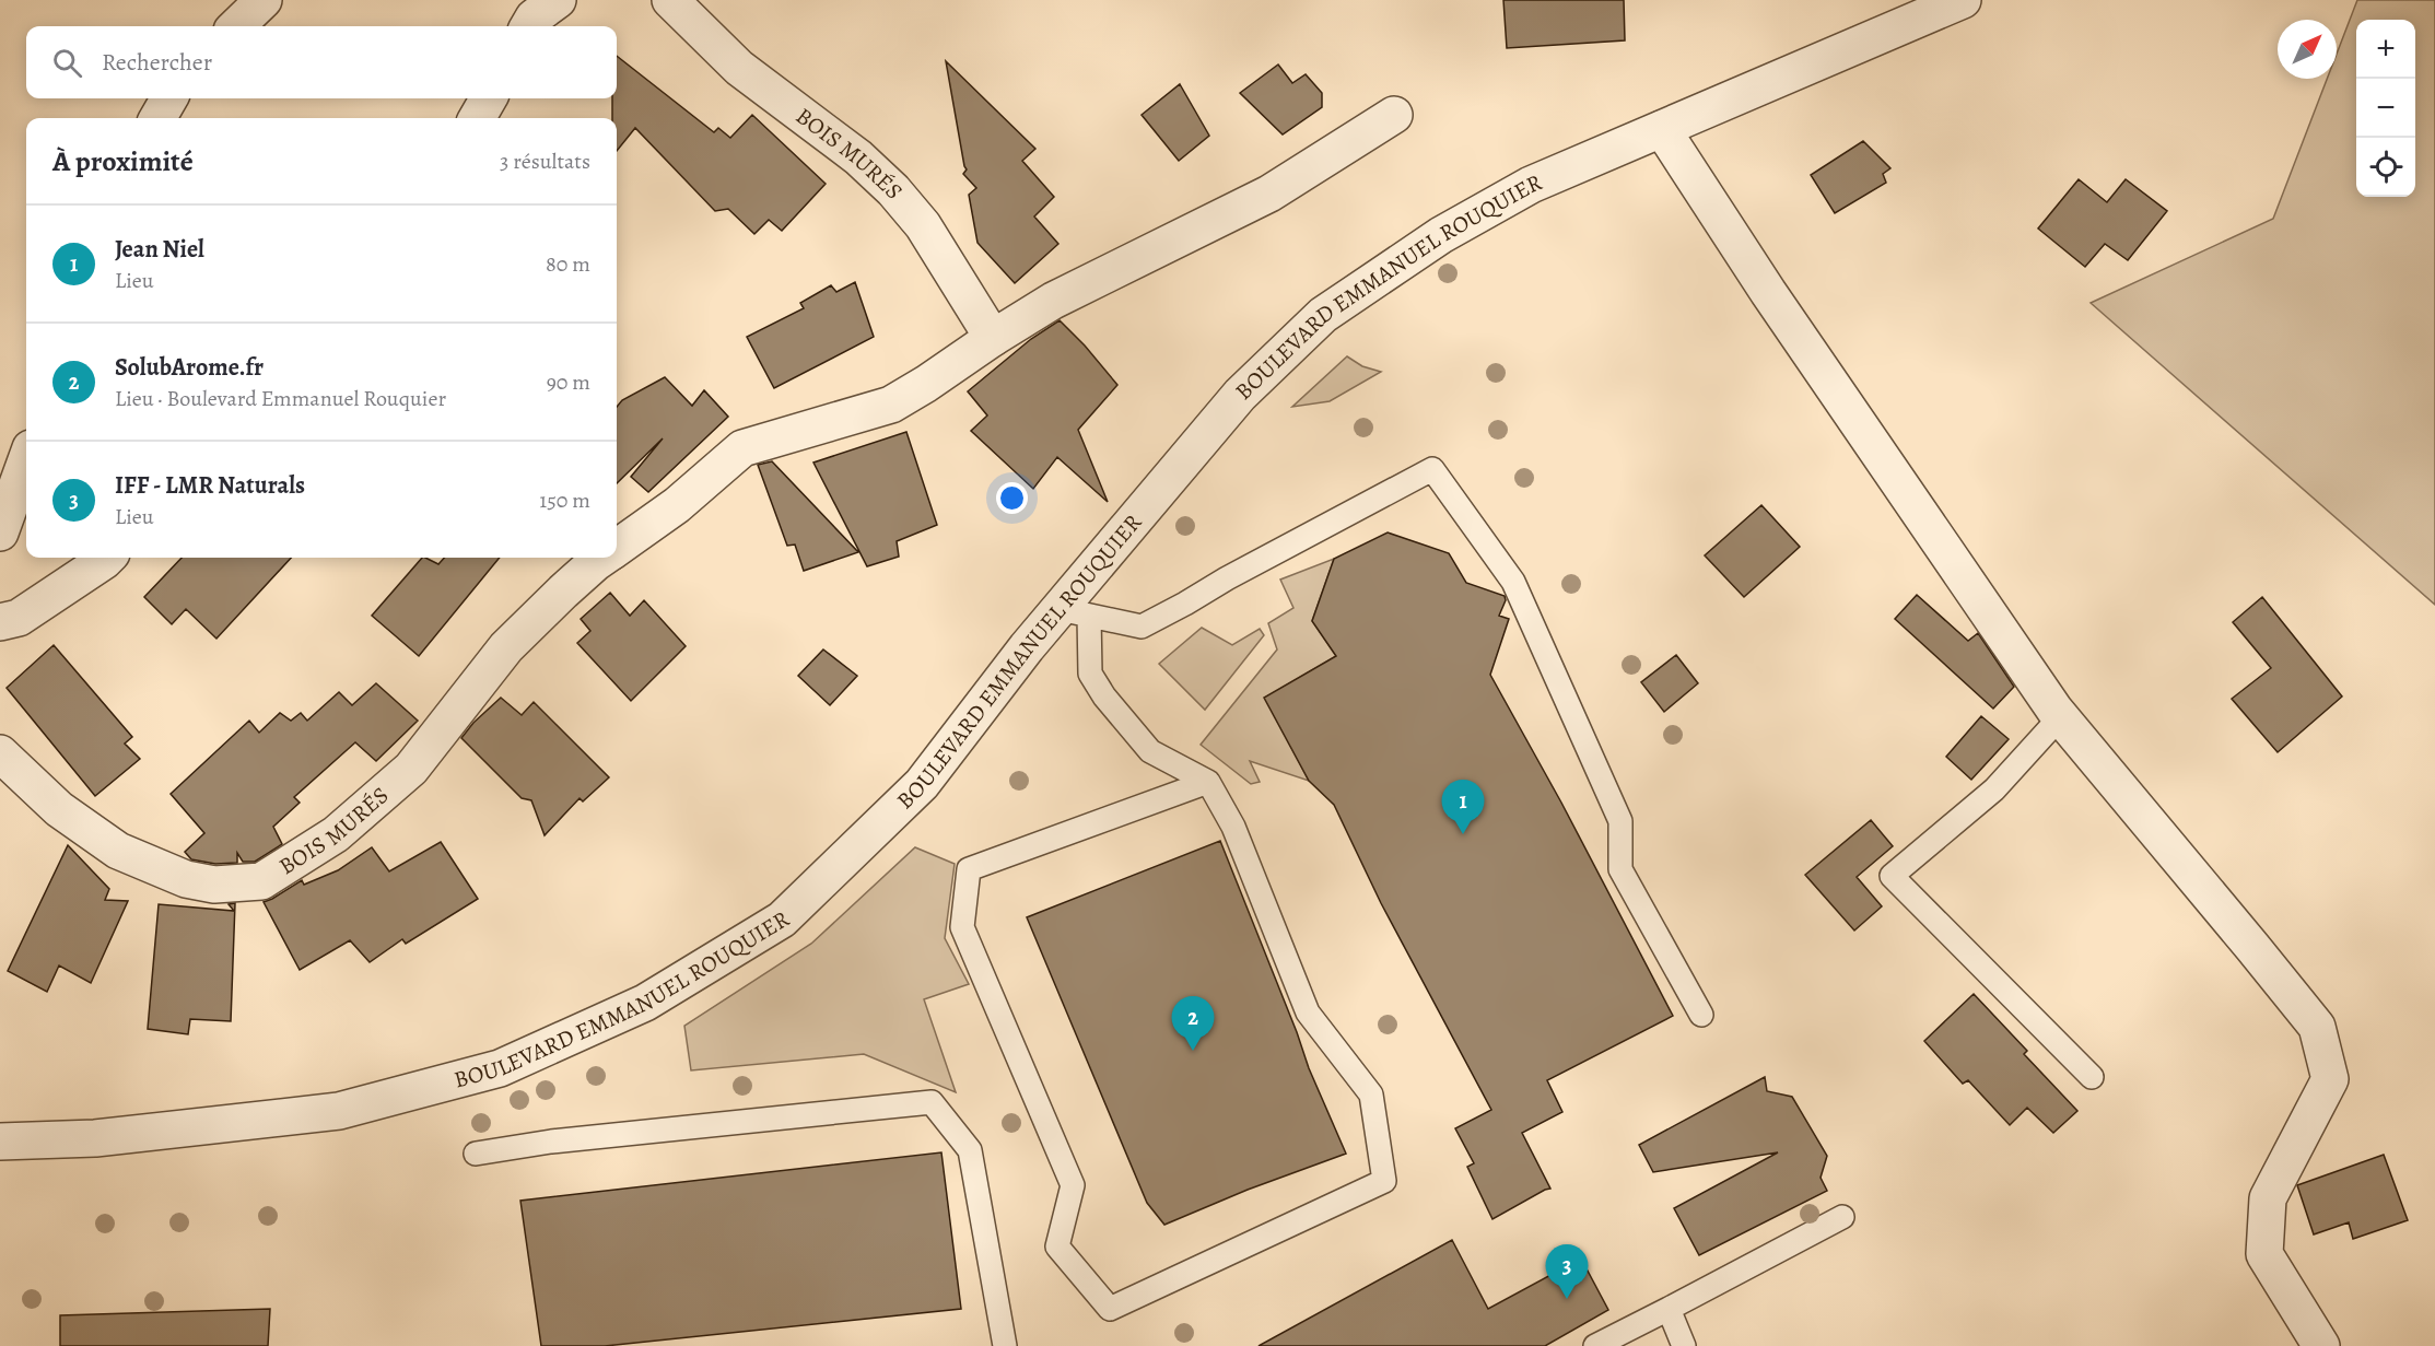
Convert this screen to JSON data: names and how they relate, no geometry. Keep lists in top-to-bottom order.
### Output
{
  "streets": {
    "street": ["BOIS MURÉS", "BOULEVARD EMMANUEL ROUQUIER"]
  },
  "north": "top right",
  "page": {
    "map_buttons": ["+", "−"],
    "search": "Rechercher",
    "heading": ["À proximité", "3 résultats"],
    "list": [
      {
        "mark": "1",
        "name": "Jean Niel",
        "note": "Lieu",
        "value": "80 m"
      },
      {
        "mark": "2",
        "name": "SolubArome.fr",
        "note": "Lieu · Boulevard Emmanuel Rouquier",
        "value": "90 m"
      },
      {
        "mark": "3",
        "name": "IFF - LMR Naturals",
        "note": "Lieu",
        "value": "150 m"
      }
    ],
    "pins": ["1", "2", "3"]
  }
}
